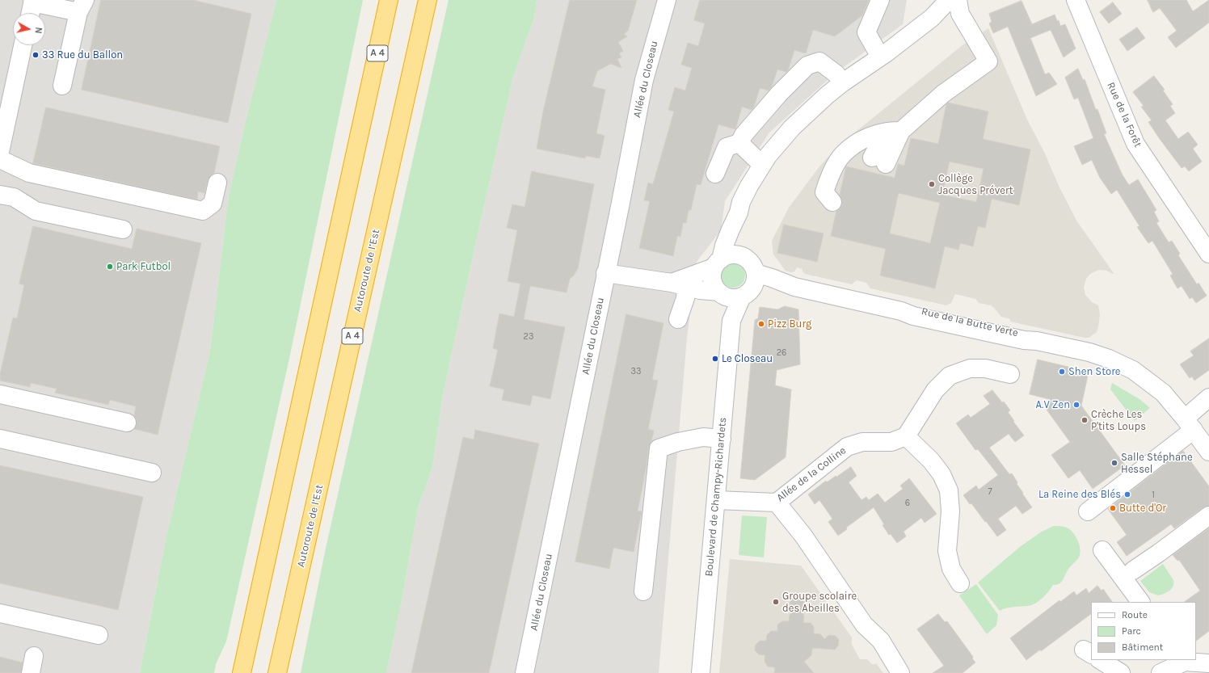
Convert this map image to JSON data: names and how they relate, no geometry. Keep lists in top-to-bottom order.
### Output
{
  "streets": {
    "highway": ["A 4", "Autoroute de l’Est"],
    "street": [
      "Allée du Closeau",
      "Rue de la Forêt",
      "Rue de la Butte Verte",
      "Allée de la Colline",
      "Boulevard de Champy-Richardets"
    ]
  },
  "crossings": [
    ["Rue de la Butte Verte", "Boulevard de Champy-Richardets"],
    ["Allée de la Colline", "Boulevard de Champy-Richardets"]
  ],
  "places": [
    "33 Rue du Ballon",
    "Collège Jacques Prévert",
    "Park Futbol",
    "Pizz Burg",
    "Le Closeau",
    "Shen Store",
    "A.V Zen",
    "Crèche Les P'tits Loups",
    "Salle Stéphane Hessel",
    "La Reine des Blés",
    "Butte d'Or",
    "Groupe scolaire des Abeilles"
  ],
  "house_numbers": [
    "23",
    "26",
    "33",
    "7",
    "1",
    "6"
  ],
  "legend": ["Route", "Parc", "Bâtiment"],
  "north": "right"
}
